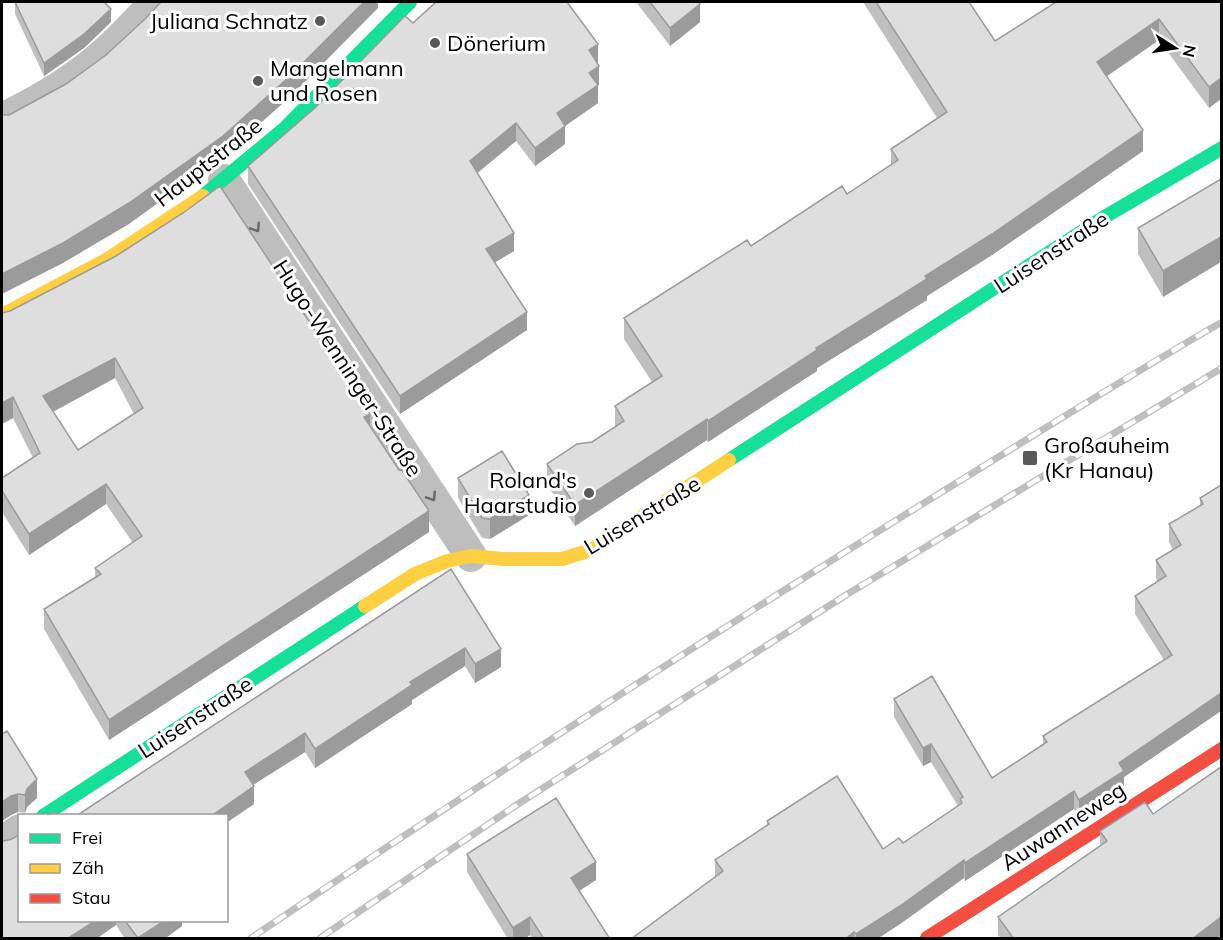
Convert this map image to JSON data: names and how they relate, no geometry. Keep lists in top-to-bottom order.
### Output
{
  "streets": {
    "street": [
      "Hauptstraße",
      "Luisenstraße",
      "Hugo-Wenninger-Straße",
      "Auwanneweg"
    ]
  },
  "crossings": [
    ["Hauptstraße", "Hugo-Wenninger-Straße"],
    ["Luisenstraße", "Hugo-Wenninger-Straße"]
  ],
  "one_way": ["Hugo-Wenninger-Straße"],
  "places": {
    "other": [
      "Juliana Schnatz",
      "Dönerium",
      "Mangelmann und Rosen",
      "Roland's Haarstudio"
    ],
    "transit": ["Großauheim (Kr Hanau)"]
  },
  "legend": ["Frei", "Zäh", "Stau"],
  "north": "right"
}
